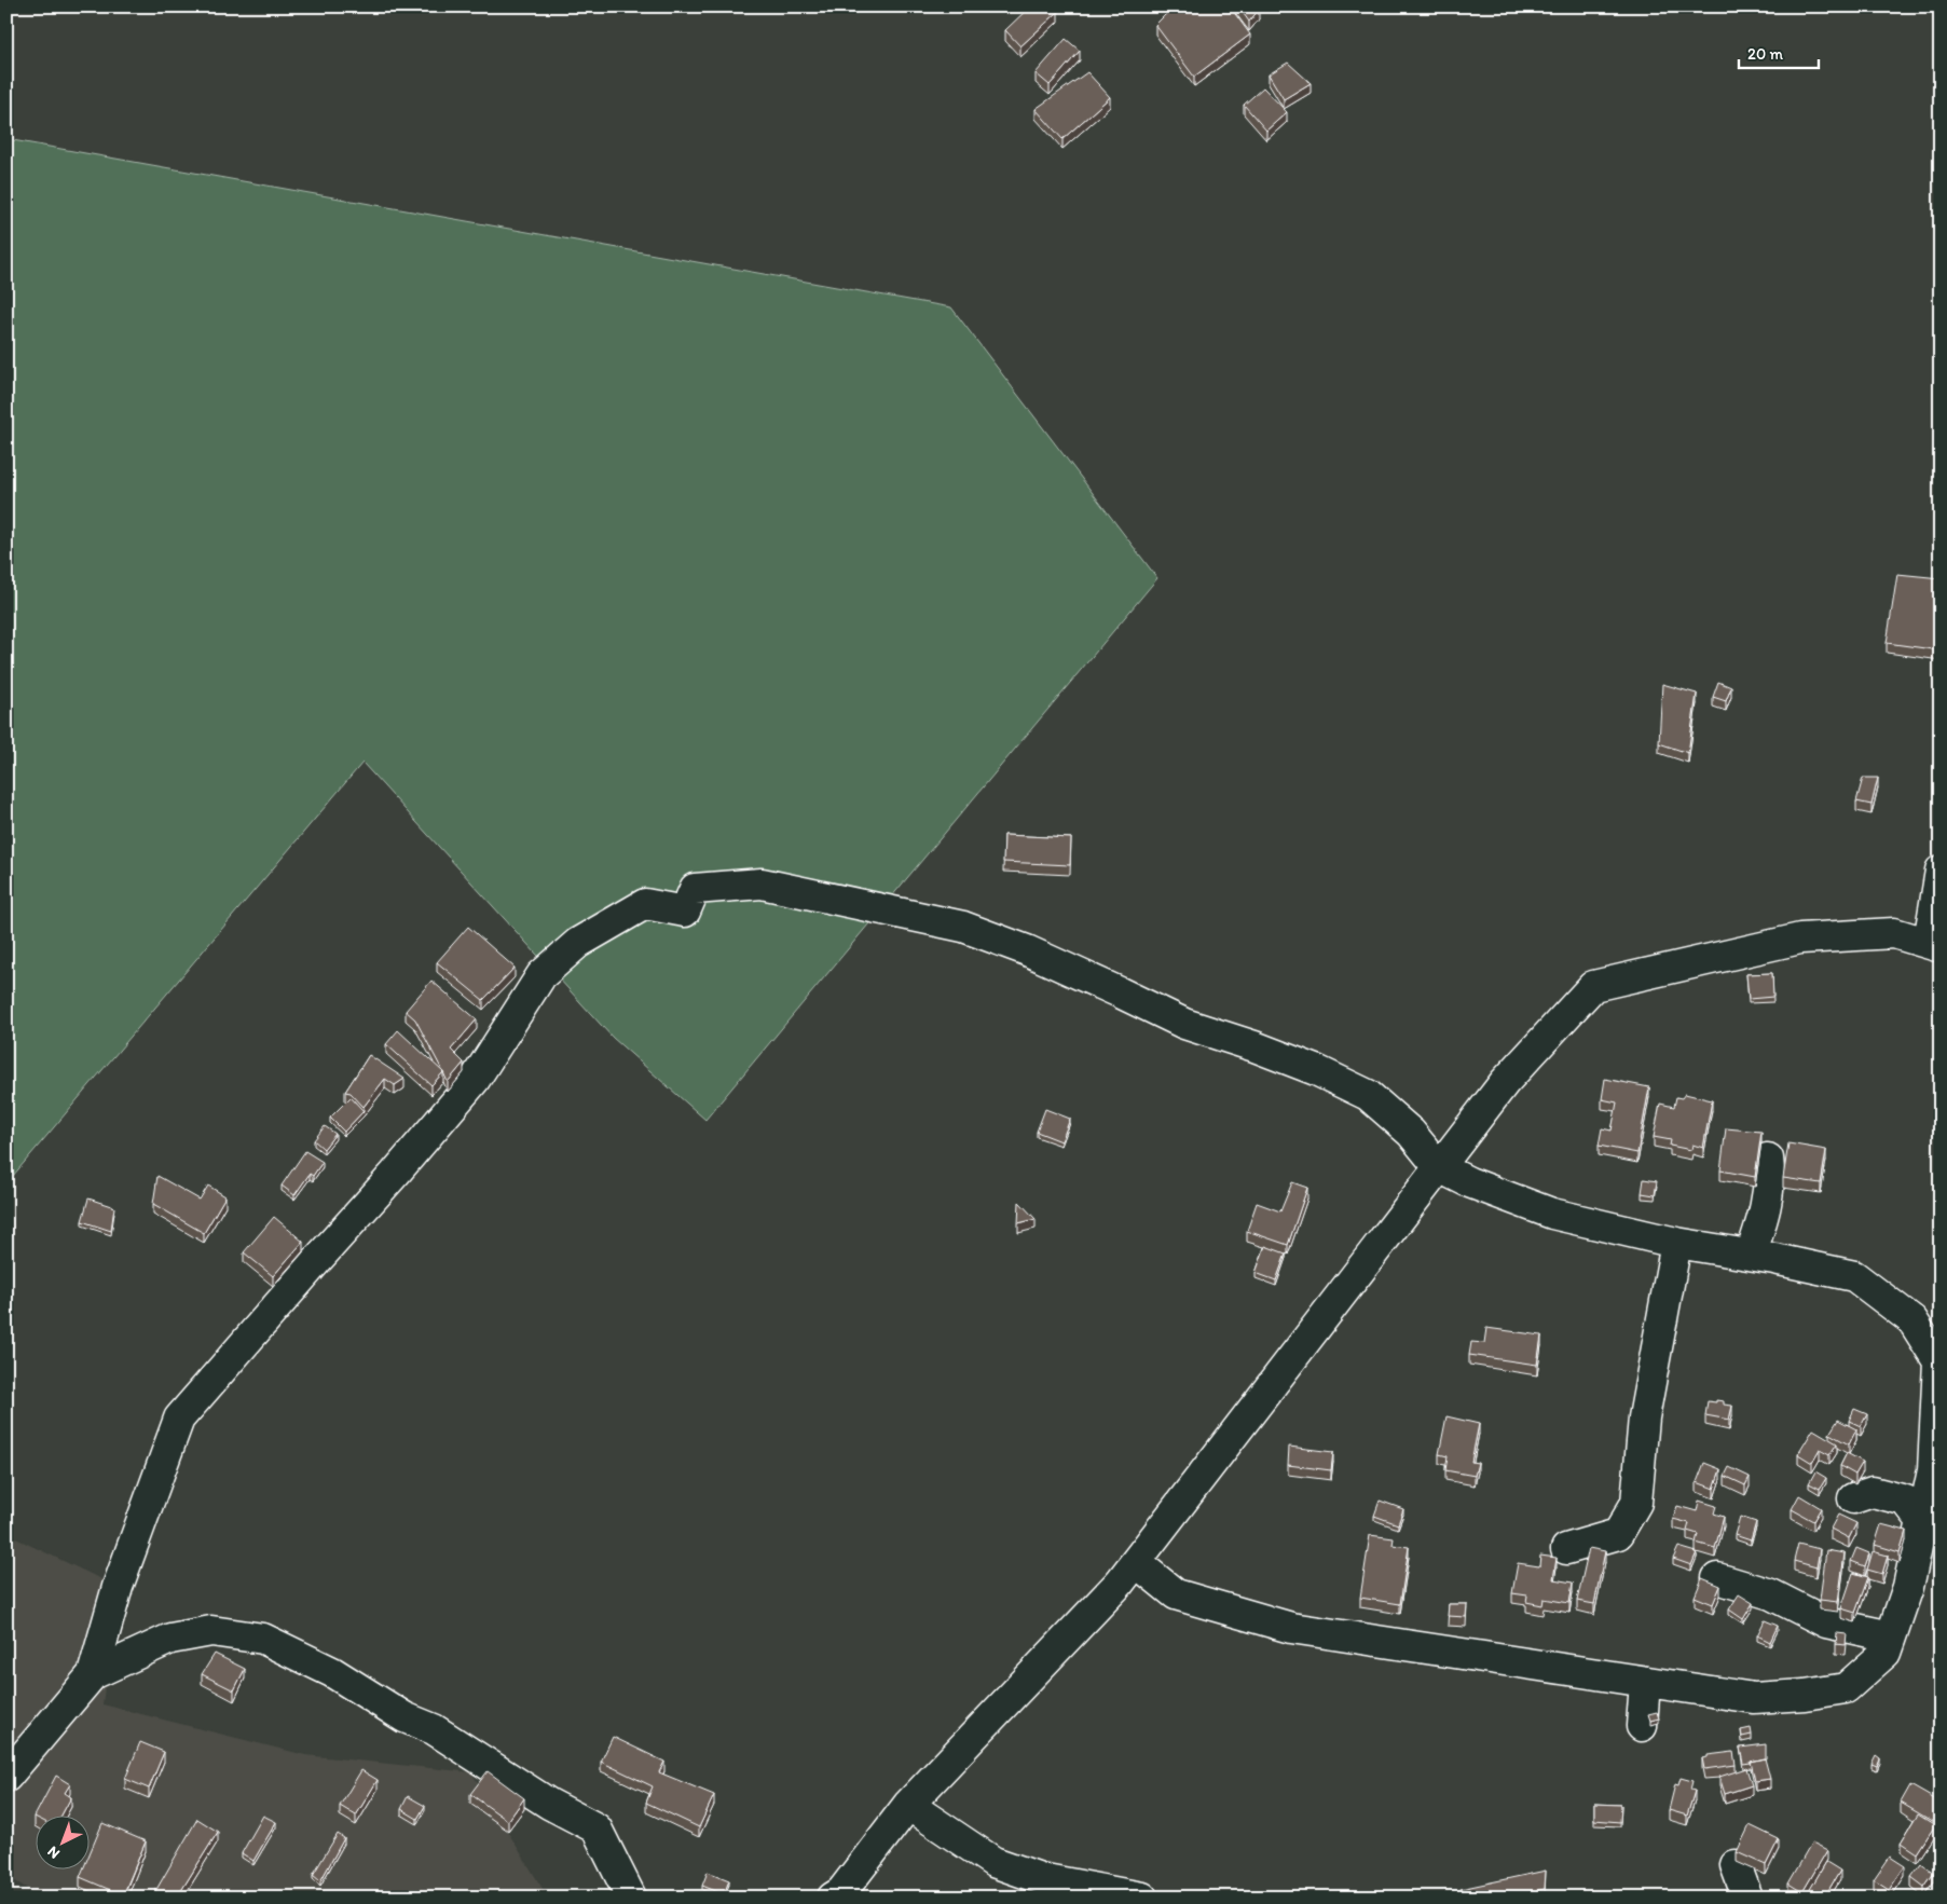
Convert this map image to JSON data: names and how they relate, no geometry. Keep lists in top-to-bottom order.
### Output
{
  "scale_bar": "20 m",
  "north": "bottom left"
}
